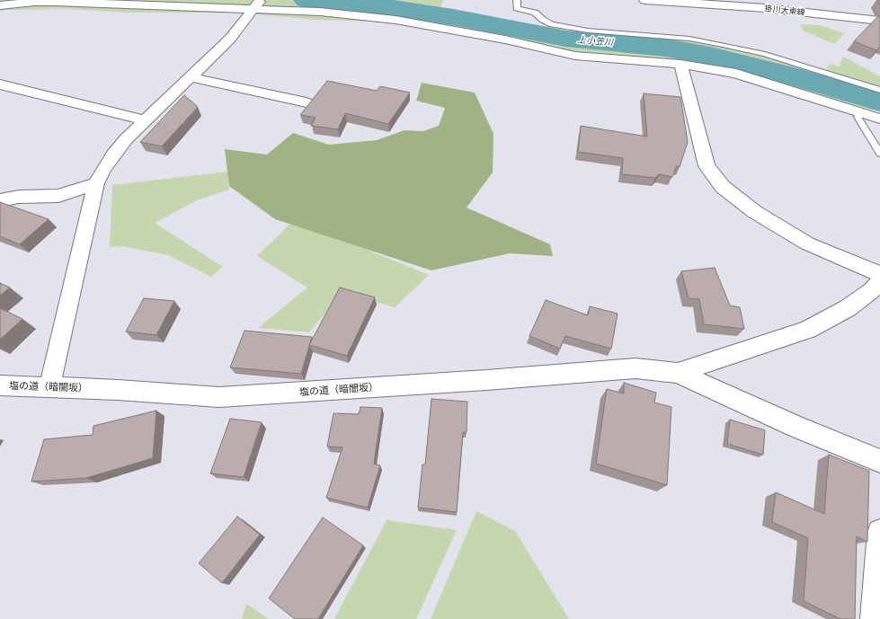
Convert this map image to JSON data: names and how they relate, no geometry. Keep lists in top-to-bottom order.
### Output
{
  "streets": {
    "street": ["掛川大東線", "塩の道（暗闇坂）"]
  },
  "water": ["上小笠川"]
}
